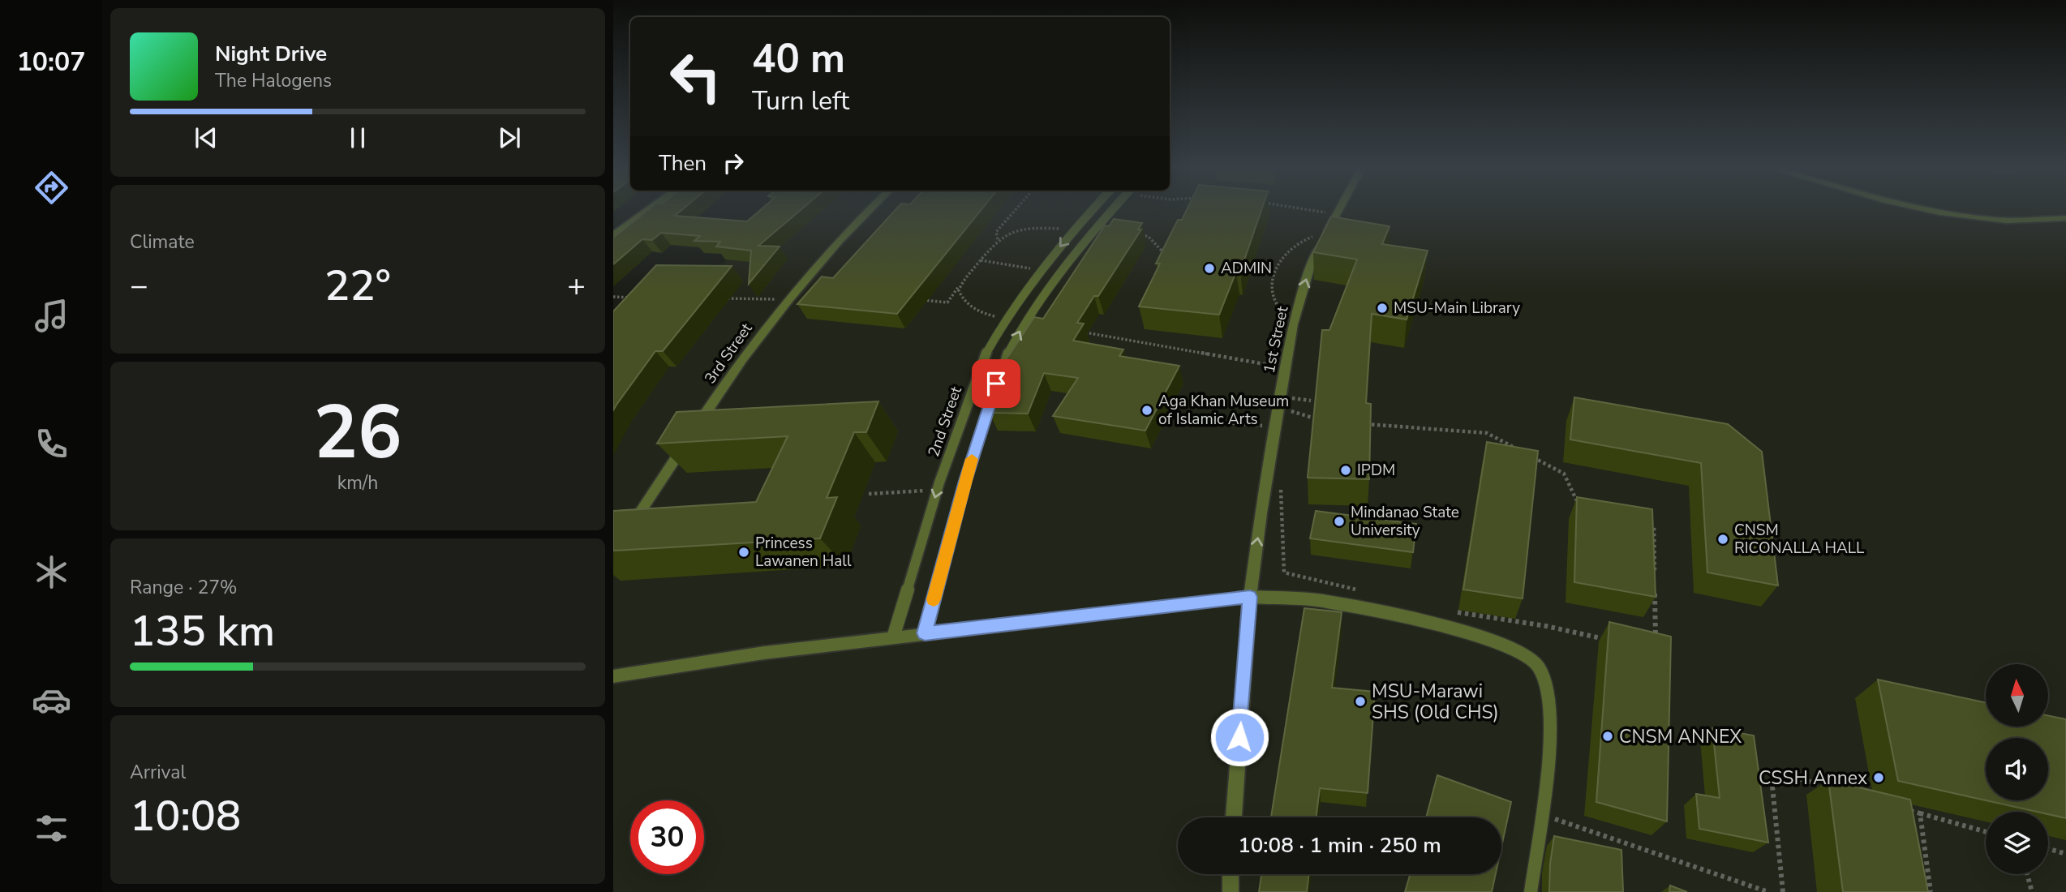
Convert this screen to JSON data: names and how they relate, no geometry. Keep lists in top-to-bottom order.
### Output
{
  "streets": {
    "street": ["1st Street", "3rd Street"],
    "lane": ["2nd Street"]
  },
  "one_way": ["1st Street"],
  "places": [
    "ADMIN",
    "MSU-Main Library",
    "Aga Khan Museum of Islamic Arts",
    "IPDM",
    "Mindanao State University",
    "CNSM RICONALLA HALL",
    "Princess Lawanen Hall",
    "MSU-Marawi SHS (Old CHS)",
    "CNSM ANNEX",
    "CSSH Annex"
  ],
  "north": "top",
  "page": {
    "tabs": "10:07",
    "turn": ["40 m", "Turn left"],
    "song": ["Night Drive", "The Halogens"],
    "then": "Then",
    "tile": [
      "Climate",
      ["26", "km/h"],
      ["Range · 27%", "135 km"],
      ["Arrival", "10:08"]
    ],
    "heat": ["−", "22°", "+"],
    "limit": "30",
    "trip": "10:08 · 1 min · 250 m"
  }
}
